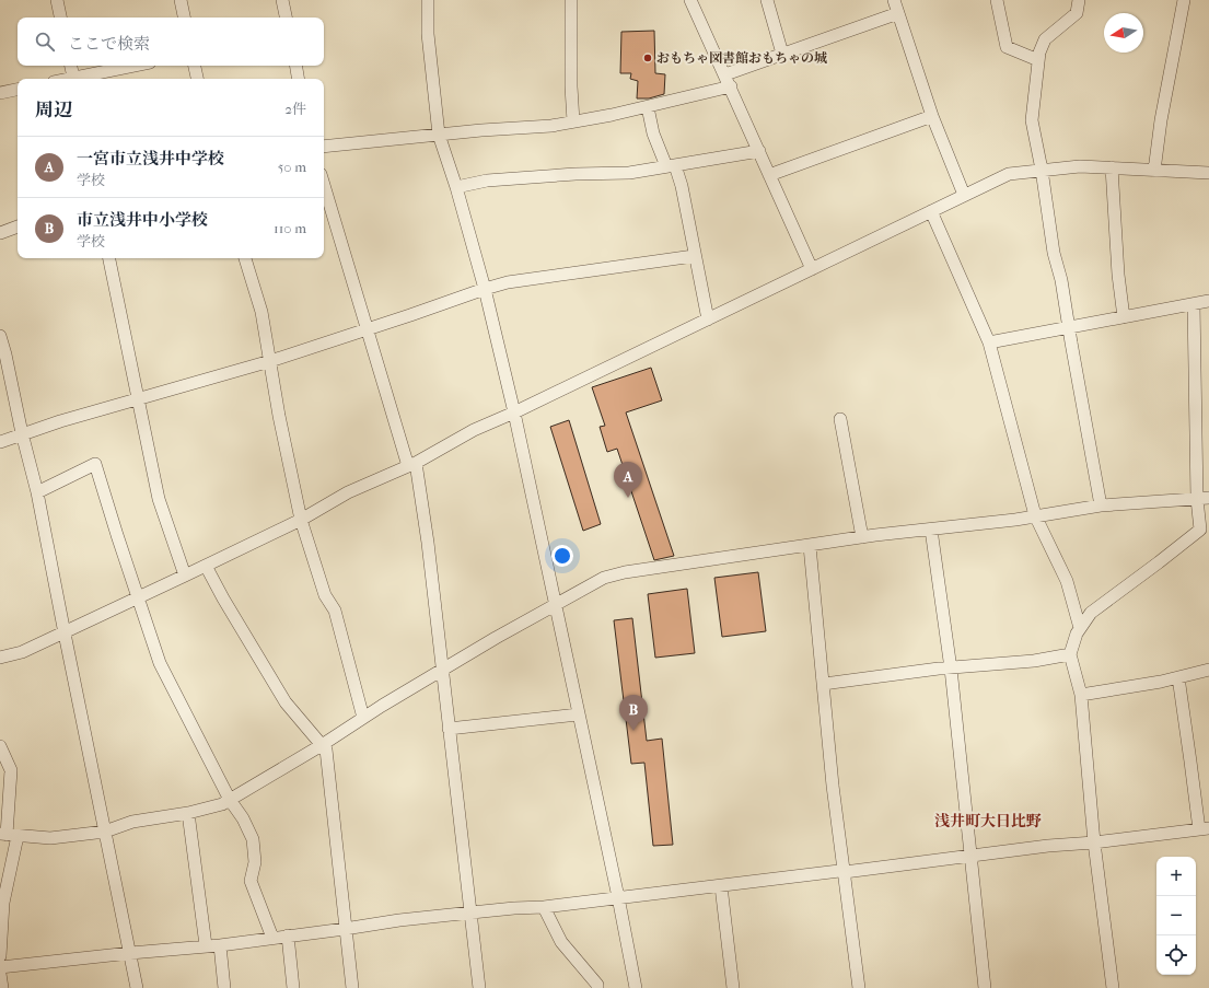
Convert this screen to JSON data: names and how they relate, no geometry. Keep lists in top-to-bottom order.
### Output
{
  "districts": ["浅井町大日比野"],
  "places": ["おもちゃ図書館おもちゃの城"],
  "north": "left",
  "page": {
    "search": "ここで検索",
    "heading": ["周辺", "2件"],
    "list": [
      {
        "mark": "A",
        "name": "一宮市立浅井中学校",
        "note": "学校",
        "value": "50 m"
      },
      {
        "mark": "B",
        "name": "市立浅井中小学校",
        "note": "学校",
        "value": "110 m"
      }
    ],
    "pins": ["A", "B"],
    "map_buttons": ["+", "−"]
  }
}
